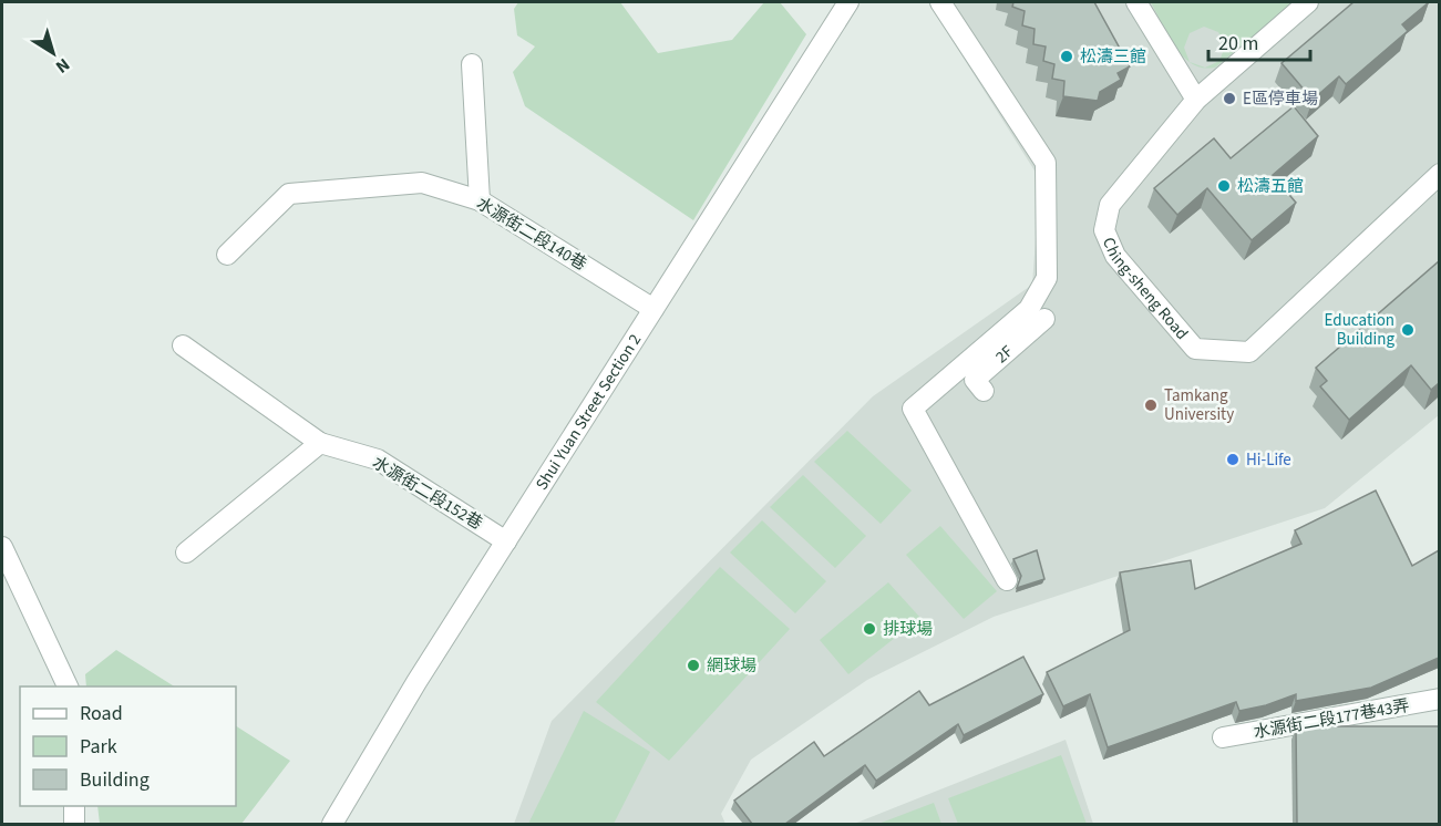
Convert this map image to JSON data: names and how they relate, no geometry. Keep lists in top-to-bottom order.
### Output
{
  "streets": {
    "street": [
      "水源街二段140巷",
      "Ching-sheng Road",
      "2F",
      "Shui Yuan Street Section 2",
      "水源街二段152巷",
      "水源街二段177巷43弄"
    ]
  },
  "crossings": [
    ["水源街二段140巷", "Shui Yuan Street Section 2"],
    ["Shui Yuan Street Section 2", "水源街二段152巷"]
  ],
  "places": [
    "松濤三館",
    "E區停車場",
    "松濤五館",
    "Education Building",
    "Tamkang University",
    "Hi-Life",
    "排球場",
    "網球場"
  ],
  "legend": ["Road", "Park", "Building"],
  "scale_bar": "20 m",
  "north": "bottom right"
}
